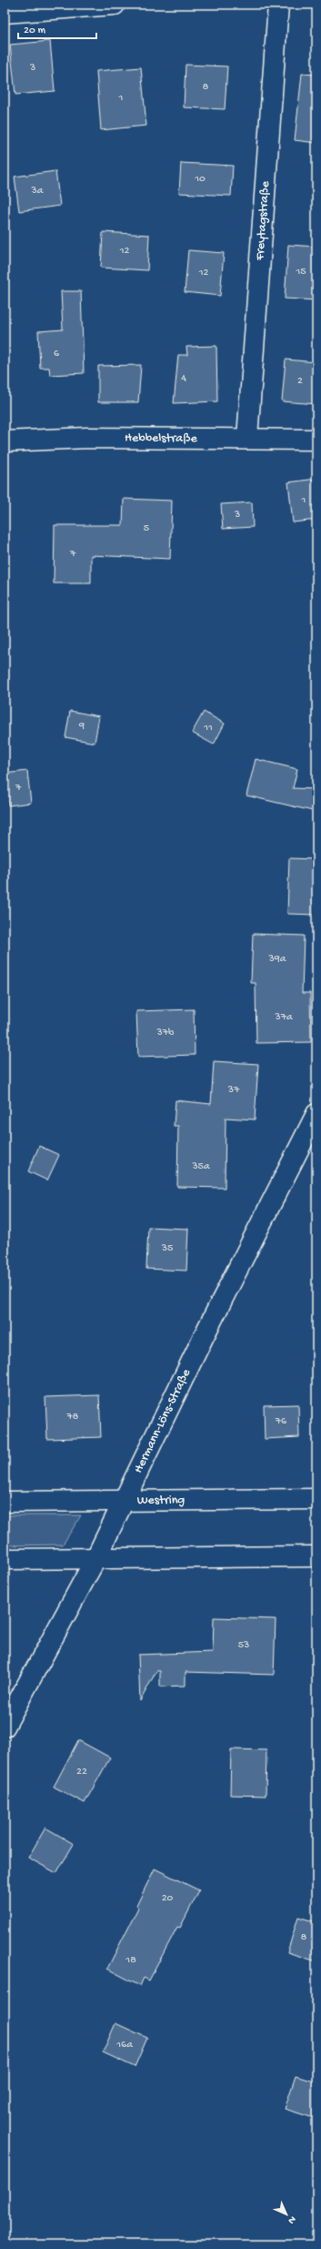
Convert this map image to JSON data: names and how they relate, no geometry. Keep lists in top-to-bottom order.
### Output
{
  "streets": {
    "street": [
      "Freytagstraße",
      "Hebbelstraße",
      "Hermann-Löns-Straße",
      "Westring"
    ]
  },
  "crossings": [
    ["Freytagstraße", "Hebbelstraße"],
    ["Hermann-Löns-Straße", "Westring"]
  ],
  "house_numbers": [
    "3",
    "8",
    "1",
    "10",
    "3a",
    "12",
    "15",
    "12",
    "6",
    "4",
    "2",
    "1",
    "3",
    "5",
    "7",
    "9",
    "11",
    "7",
    "39a",
    "37a",
    "37b",
    "37",
    "35a",
    "35",
    "78",
    "76",
    "53",
    "22",
    "20",
    "8",
    "18",
    "16a"
  ],
  "scale_bar": "20 m",
  "north": "bottom right"
}
